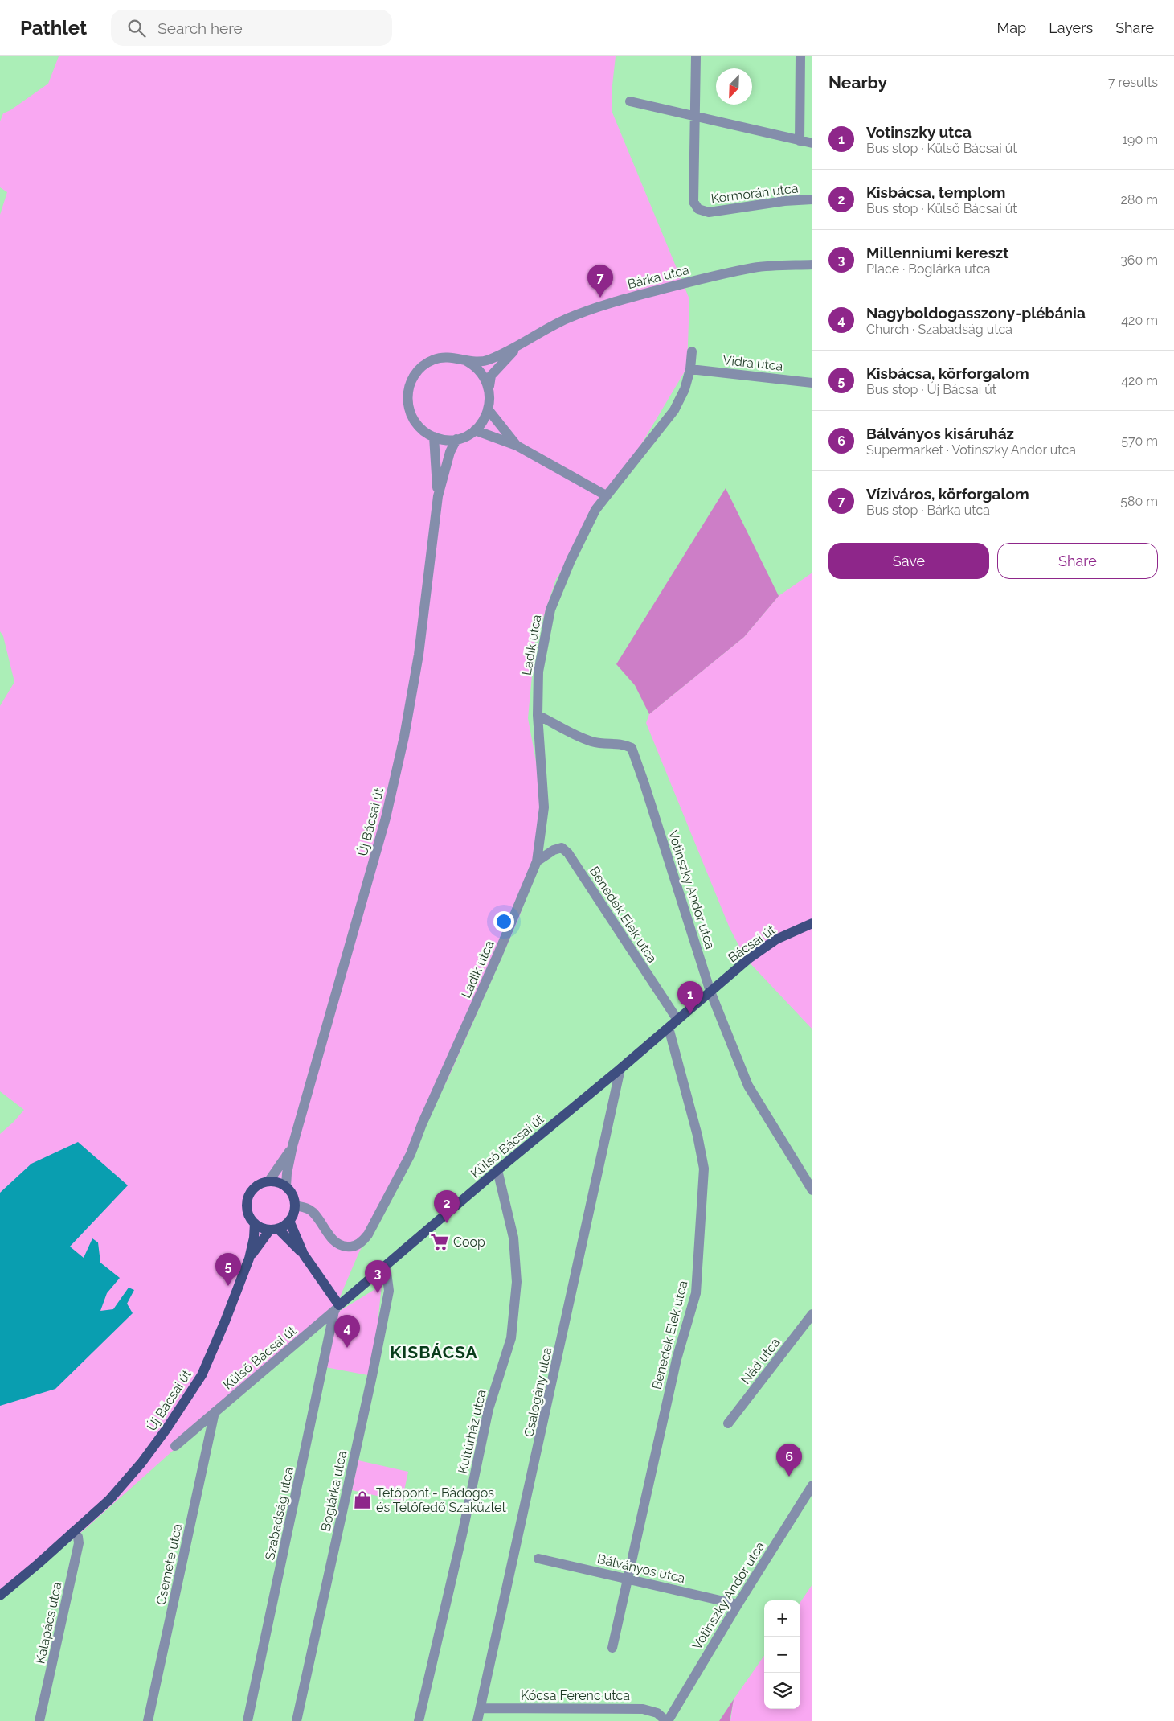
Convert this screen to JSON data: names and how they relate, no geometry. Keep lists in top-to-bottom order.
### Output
{
  "streets": {
    "main road": ["Új Bácsai út", "Bácsai út", "Külső Bácsai út"],
    "street": [
      "Kormorán utca",
      "Bárka utca",
      "Vidra utca",
      "Ladik utca",
      "Votinszky Andor utca",
      "Benedek Elek utca",
      "Nád utca",
      "Csalogány utca",
      "Kultúrház utca",
      "Boglárka utca",
      "Szabadság utca",
      "Csemete utca",
      "Bálványos utca",
      "Kalapács utca",
      "Kócsa Ferenc utca"
    ]
  },
  "crossings": [
    ["Vidra utca", "Ladik utca"],
    ["Ladik utca", "Új Bácsai út"],
    ["Ladik utca", "Votinszky Andor utca"],
    ["Ladik utca", "Benedek Elek utca"],
    ["Új Bácsai út", "Kalapács utca"],
    ["Votinszky Andor utca", "Külső Bácsai út"],
    ["Votinszky Andor utca", "Bálványos utca"],
    ["Votinszky Andor utca", "Kócsa Ferenc utca"],
    ["Benedek Elek utca", "Külső Bácsai út"],
    ["Benedek Elek utca", "Bálványos utca"],
    ["Bácsai út", "Külső Bácsai út"],
    ["Külső Bácsai út", "Csalogány utca"],
    ["Külső Bácsai út", "Kultúrház utca"],
    ["Külső Bácsai út", "Boglárka utca"],
    ["Külső Bácsai út", "Szabadság utca"],
    ["Külső Bácsai út", "Csemete utca"],
    ["Csalogány utca", "Kócsa Ferenc utca"]
  ],
  "districts": ["KISBÁCSA"],
  "places": {
    "supermarket": ["Coop"],
    "shop": ["Tetőpont - Bádogos és Tetőfedő Szaküzlet"]
  },
  "north": "bottom left",
  "page": {
    "header": "Pathlet",
    "search": "Search here",
    "nav": ["Map", "Layers", "Share"],
    "heading": ["Nearby", "7 results"],
    "list": [
      {
        "mark": "1",
        "name": "Votinszky utca",
        "note": "Bus stop · Külső Bácsai út",
        "value": "190 m"
      },
      {
        "mark": "2",
        "name": "Kisbácsa, templom",
        "note": "Bus stop · Külső Bácsai út",
        "value": "280 m"
      },
      {
        "mark": "3",
        "name": "Millenniumi kereszt",
        "note": "Place · Boglárka utca",
        "value": "360 m"
      },
      {
        "mark": "4",
        "name": "Nagyboldogasszony-plébánia",
        "note": "Church · Szabadság utca",
        "value": "420 m"
      },
      {
        "mark": "5",
        "name": "Kisbácsa, körforgalom",
        "note": "Bus stop · Új Bácsai út",
        "value": "420 m"
      },
      {
        "mark": "6",
        "name": "Bálványos kisáruház",
        "note": "Supermarket · Votinszky Andor utca",
        "value": "570 m"
      },
      {
        "mark": "7",
        "name": "Víziváros, körforgalom",
        "note": "Bus stop · Bárka utca",
        "value": "580 m"
      }
    ],
    "pins": [
      "7",
      "1",
      "2",
      "5",
      "3",
      "4",
      "6"
    ],
    "buttons": ["Save", "Share"],
    "map_buttons": ["+", "−"]
  }
}
